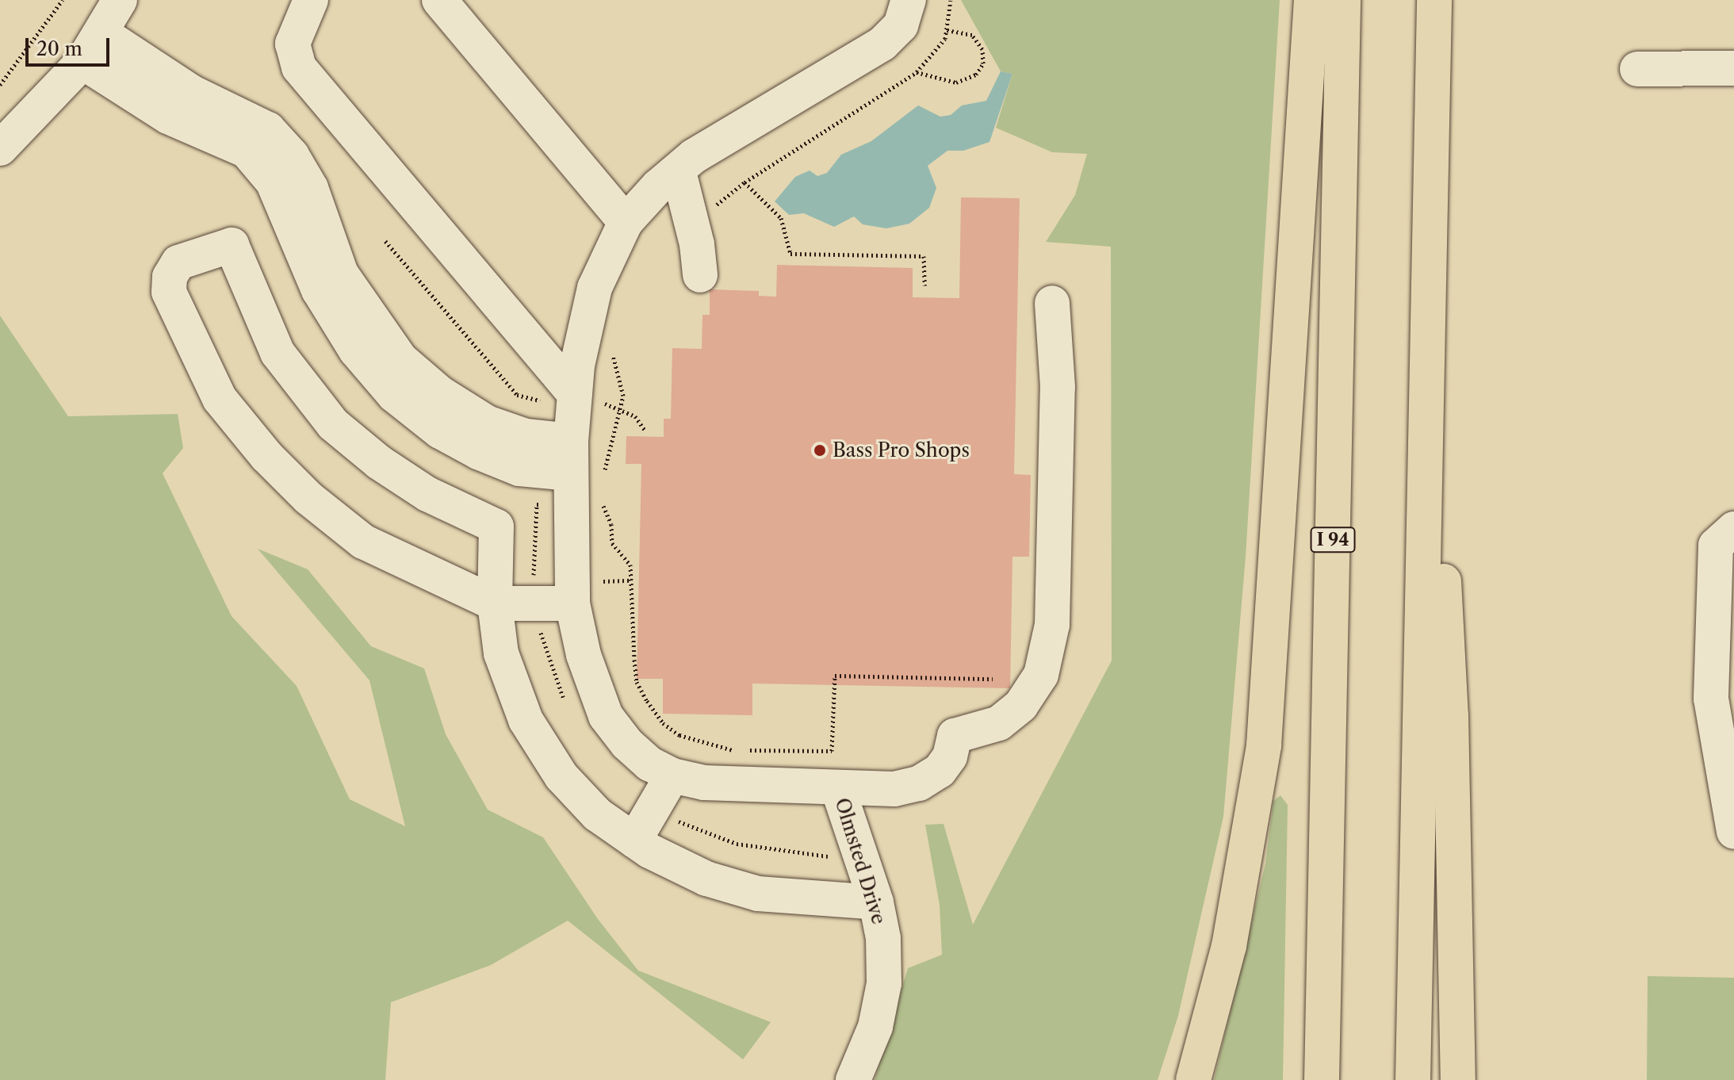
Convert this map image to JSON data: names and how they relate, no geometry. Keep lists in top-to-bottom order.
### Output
{
  "streets": {
    "highway": ["I 94"],
    "street": ["Olmsted Drive"]
  },
  "places": ["Bass Pro Shops"],
  "scale_bar": "20 m"
}
